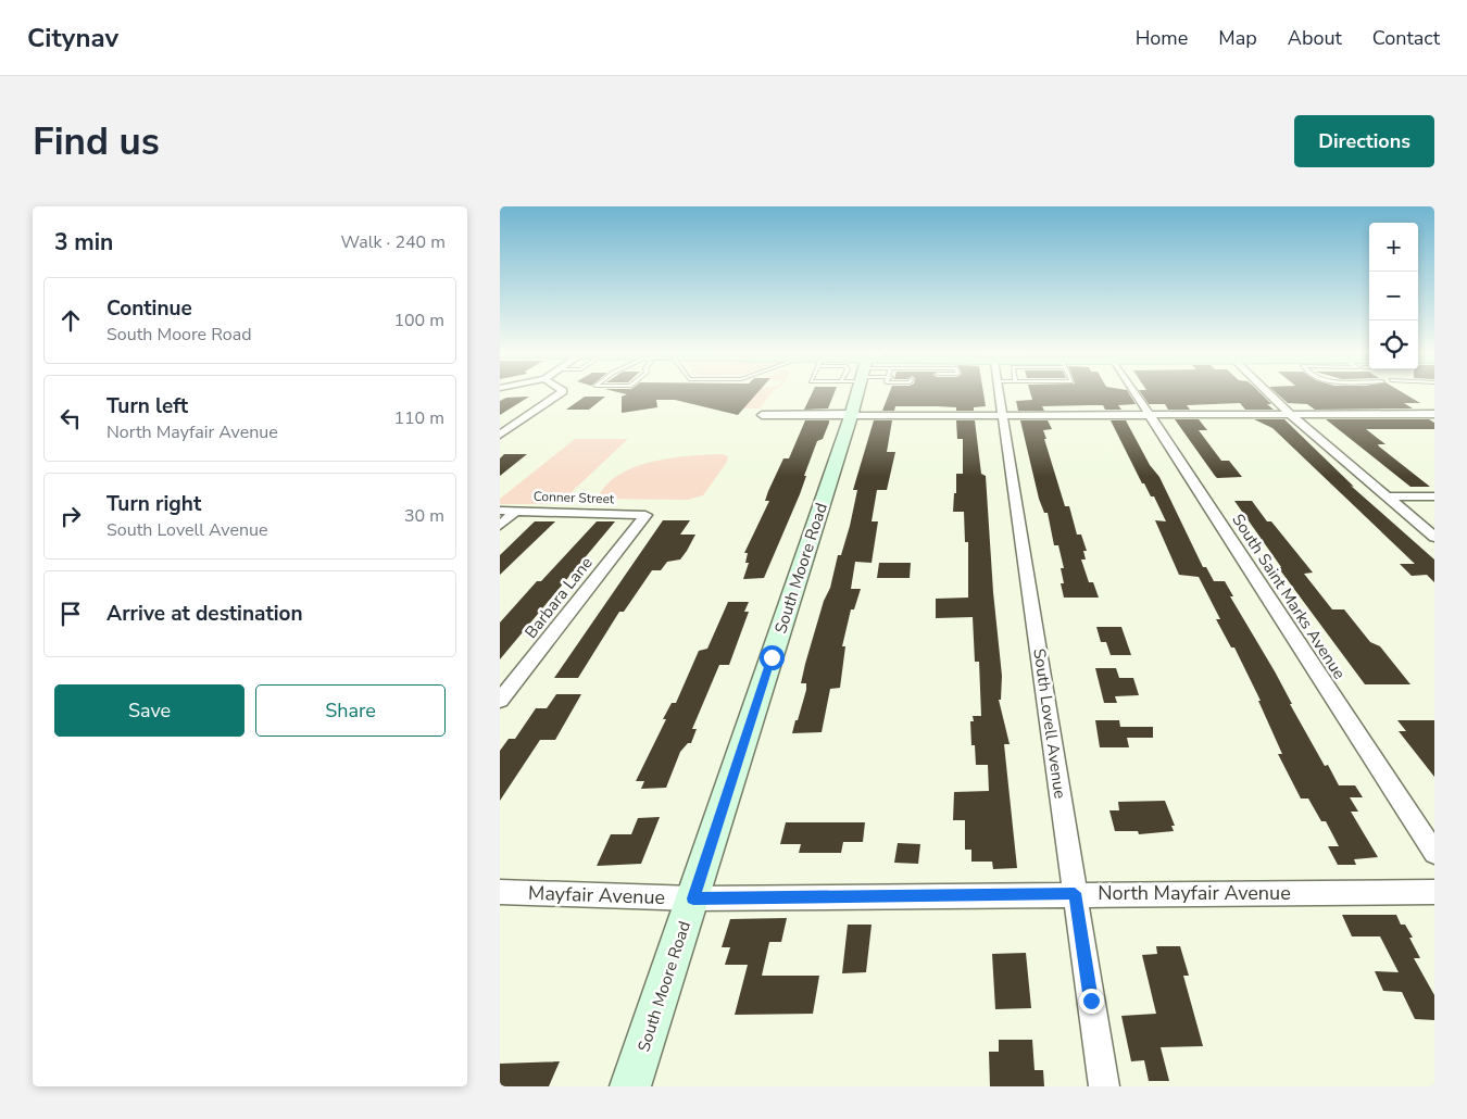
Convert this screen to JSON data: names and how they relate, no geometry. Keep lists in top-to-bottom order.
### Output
{
  "streets": {
    "main road": ["South Moore Road"],
    "street": [
      "Conner Street",
      "South Saint Marks Avenue",
      "Barbara Lane",
      "South Lovell Avenue",
      "North Mayfair Avenue",
      "Mayfair Avenue"
    ]
  },
  "crossings": [
    ["Conner Street", "Barbara Lane"],
    ["South Moore Road", "North Mayfair Avenue"],
    ["South Moore Road", "Mayfair Avenue"],
    ["South Lovell Avenue", "North Mayfair Avenue"],
    ["North Mayfair Avenue", "Mayfair Avenue"]
  ],
  "page": {
    "header": "Citynav",
    "nav": [
      "Home",
      "Map",
      "About",
      "Contact"
    ],
    "buttons": [
      "Directions",
      ["Save", "Share"]
    ],
    "title": "Find us",
    "heading": ["3 min", "Walk · 240 m"],
    "map_buttons": ["+", "−"],
    "list": [
      ["Continue", "South Moore Road", "100 m"],
      ["Turn left", "North Mayfair Avenue", "110 m"],
      ["Turn right", "South Lovell Avenue", "30 m"],
      "Arrive at destination"
    ]
  }
}
